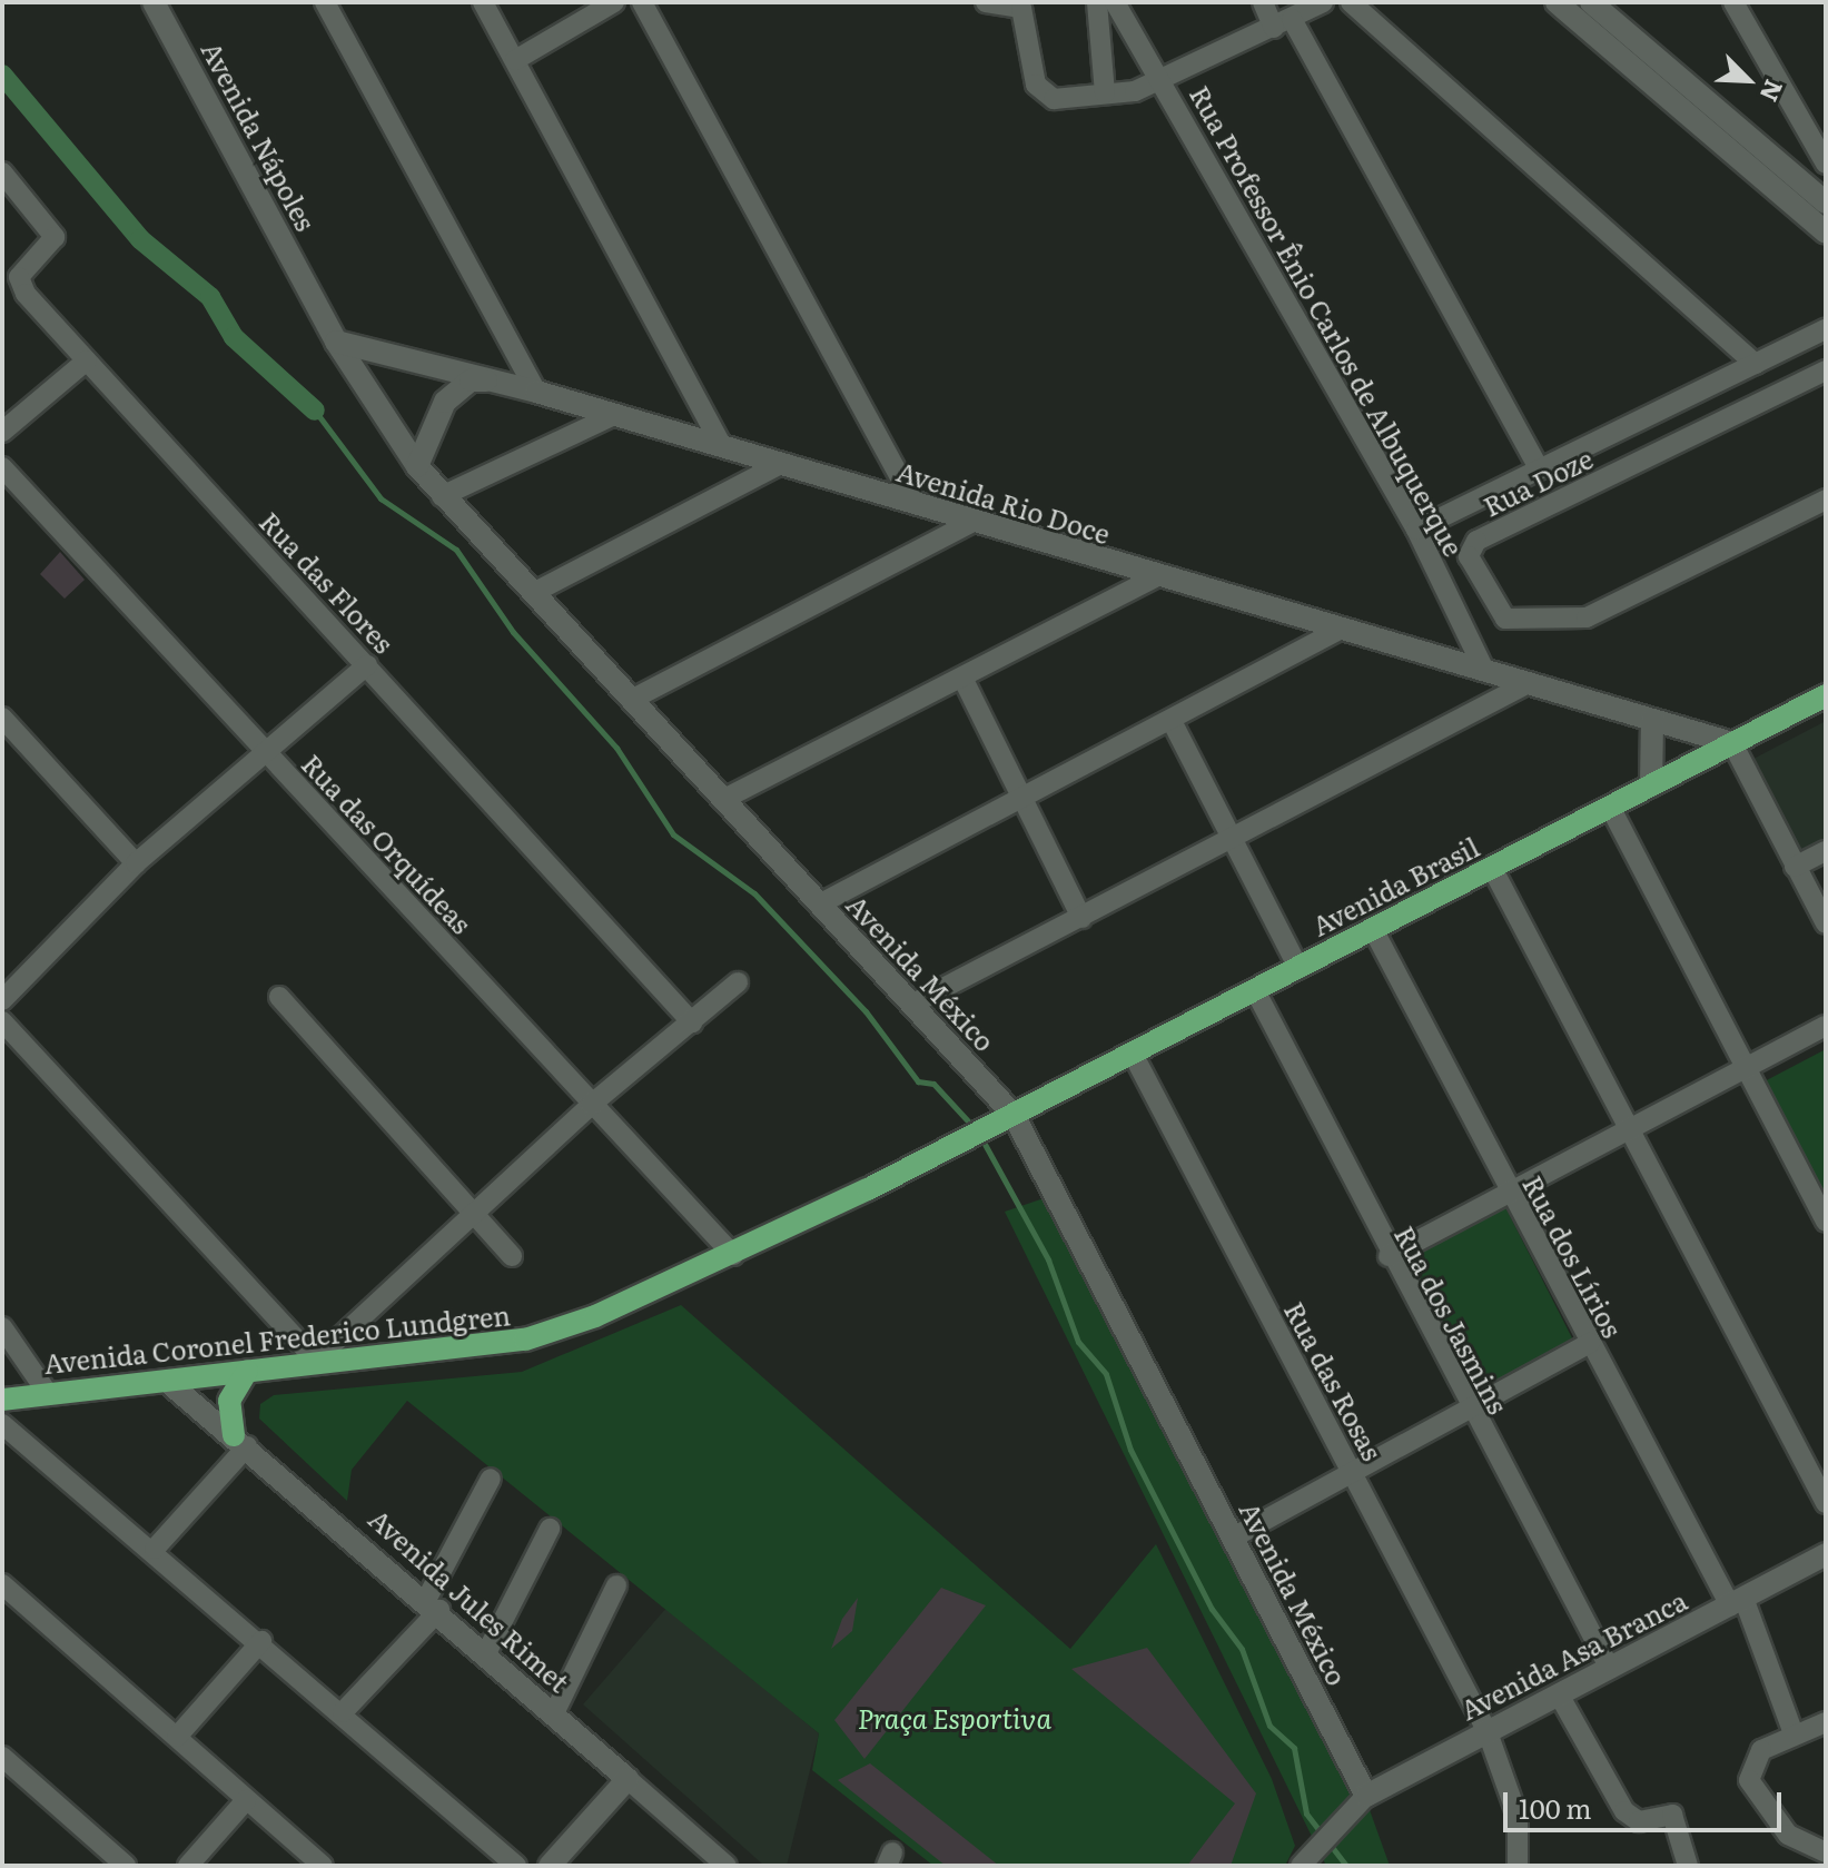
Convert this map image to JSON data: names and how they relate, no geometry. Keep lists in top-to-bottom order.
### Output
{
  "streets": {
    "main road": ["Avenida Brasil", "Avenida Coronel Frederico Lundgren"],
    "street": [
      "Avenida Nápoles",
      "Rua Professor Ênio Carlos de Albuquerque",
      "Rua Doze",
      "Avenida Rio Doce",
      "Rua das Flores",
      "Rua das Orquídeas",
      "Avenida México",
      "Rua dos Lírios",
      "Rua dos Jasmins",
      "Rua das Rosas",
      "Avenida Jules Rimet",
      "Avenida Asa Branca"
    ]
  },
  "crossings": [
    ["Avenida Nápoles", "Avenida México"],
    ["Rua Professor Ênio Carlos de Albuquerque", "Rua Doze"],
    ["Rua Professor Ênio Carlos de Albuquerque", "Avenida Rio Doce"],
    ["Avenida Rio Doce", "Avenida Brasil"],
    ["Avenida Rio Doce", "Avenida México"],
    ["Rua das Orquídeas", "Avenida Coronel Frederico Lundgren"],
    ["Avenida Brasil", "Avenida México"],
    ["Avenida Brasil", "Rua dos Lírios"],
    ["Avenida Brasil", "Rua dos Jasmins"],
    ["Avenida Brasil", "Avenida Coronel Frederico Lundgren"],
    ["Avenida Brasil", "Rua das Rosas"],
    ["Avenida México", "Avenida Asa Branca"],
    ["Rua dos Lírios", "Avenida Asa Branca"],
    ["Rua dos Jasmins", "Avenida Asa Branca"],
    ["Avenida Coronel Frederico Lundgren", "Avenida Jules Rimet"],
    ["Rua das Rosas", "Avenida Asa Branca"]
  ],
  "parks": ["Praça Esportiva"],
  "scale_bar": "100 m",
  "north": "bottom right"
}
